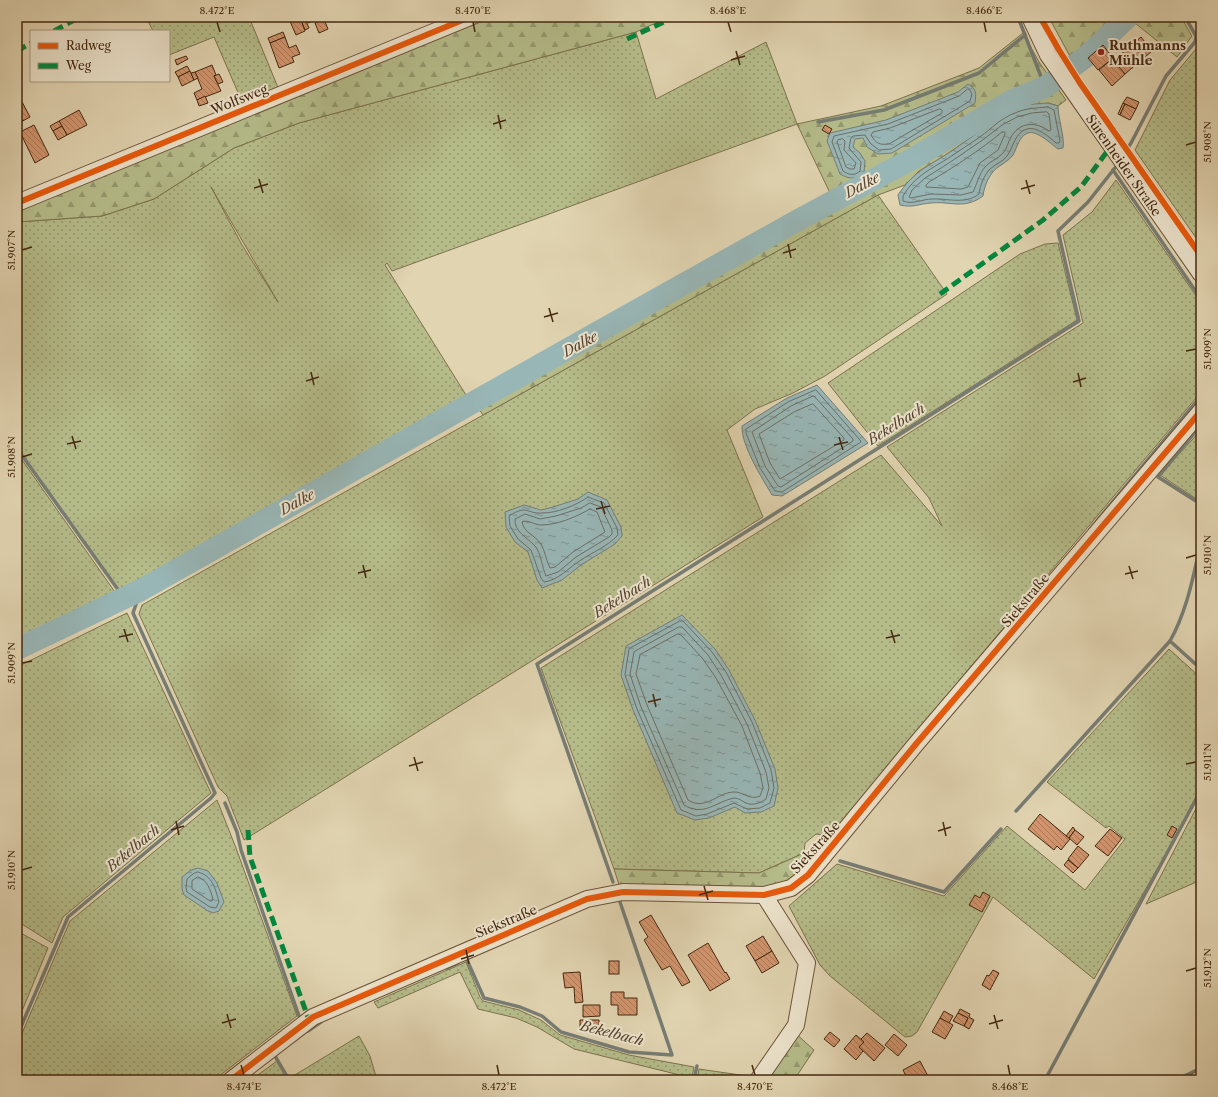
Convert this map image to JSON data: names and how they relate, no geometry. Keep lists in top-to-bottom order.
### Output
{
  "streets": {
    "street": ["Wolfsweg", "Sürenheider Straße", "Siekstraße"]
  },
  "water": ["Dalke", "Bekelbach"],
  "places": ["Ruthmanns Mühle"],
  "legend": ["Radweg", "Weg"],
  "coordinates": [
    "8.472°E",
    "8.470°E",
    "8.468°E",
    "8.466°E",
    "51.908°N",
    "51.907°N",
    "51.909°N",
    "51.910°N",
    "51.911°N",
    "51.912°N",
    "8.474°E"
  ]
}
